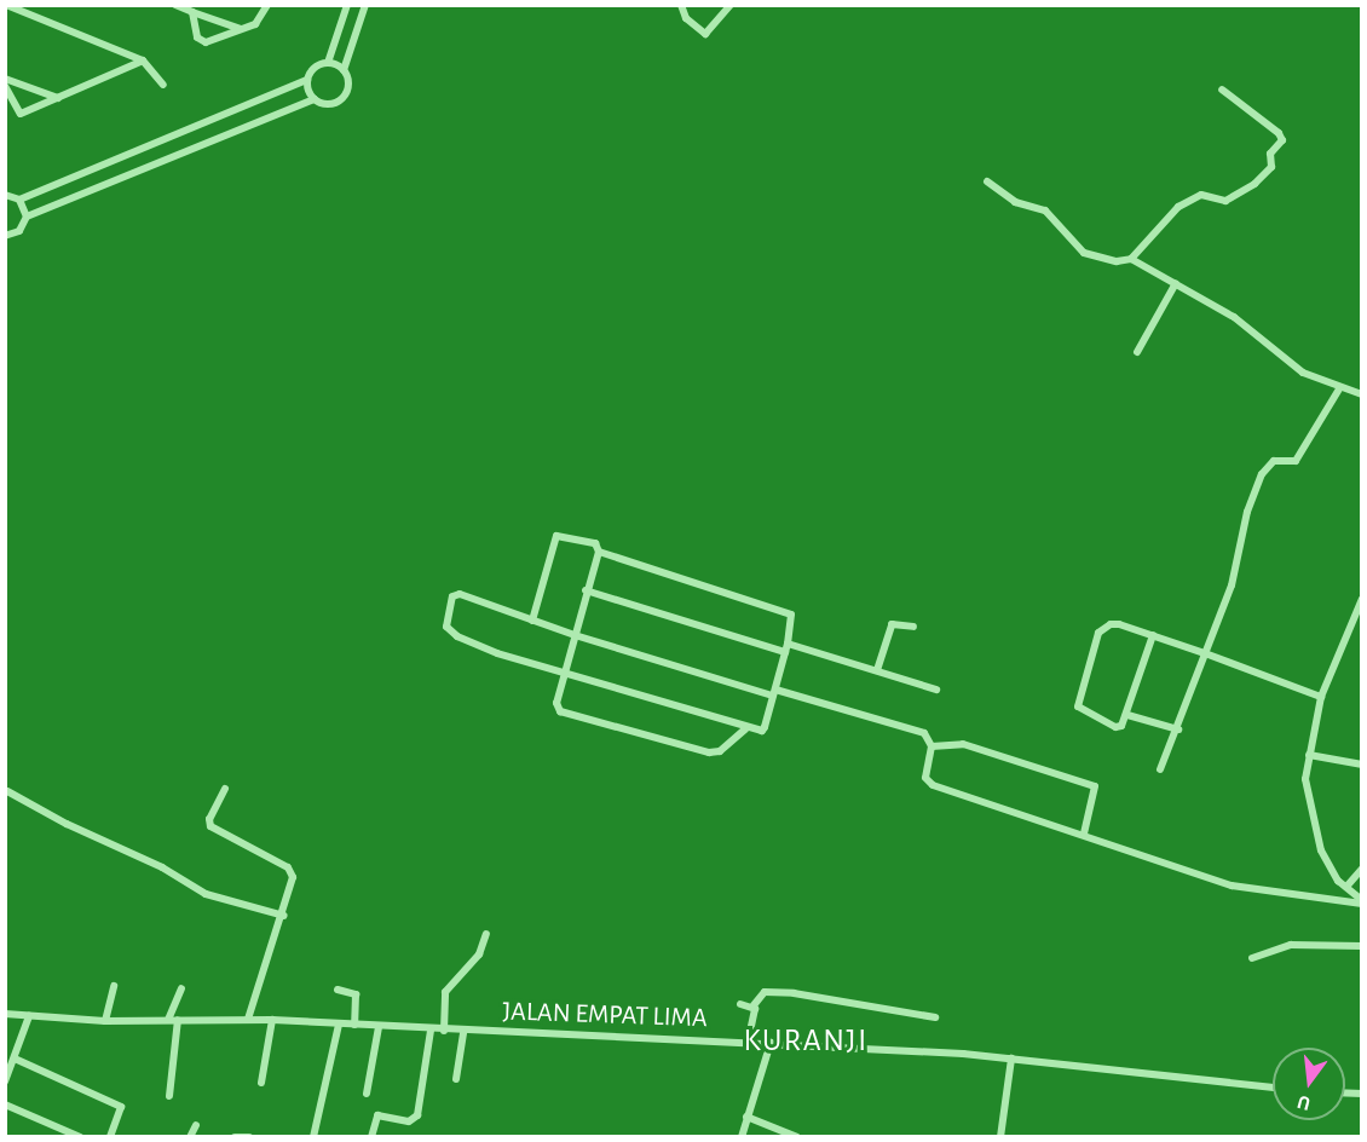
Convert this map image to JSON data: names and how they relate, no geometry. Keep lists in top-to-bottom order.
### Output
{
  "streets": {
    "street": ["JALAN EMPAT LIMA"]
  },
  "districts": ["KURANJI"],
  "north": "bottom"
}
